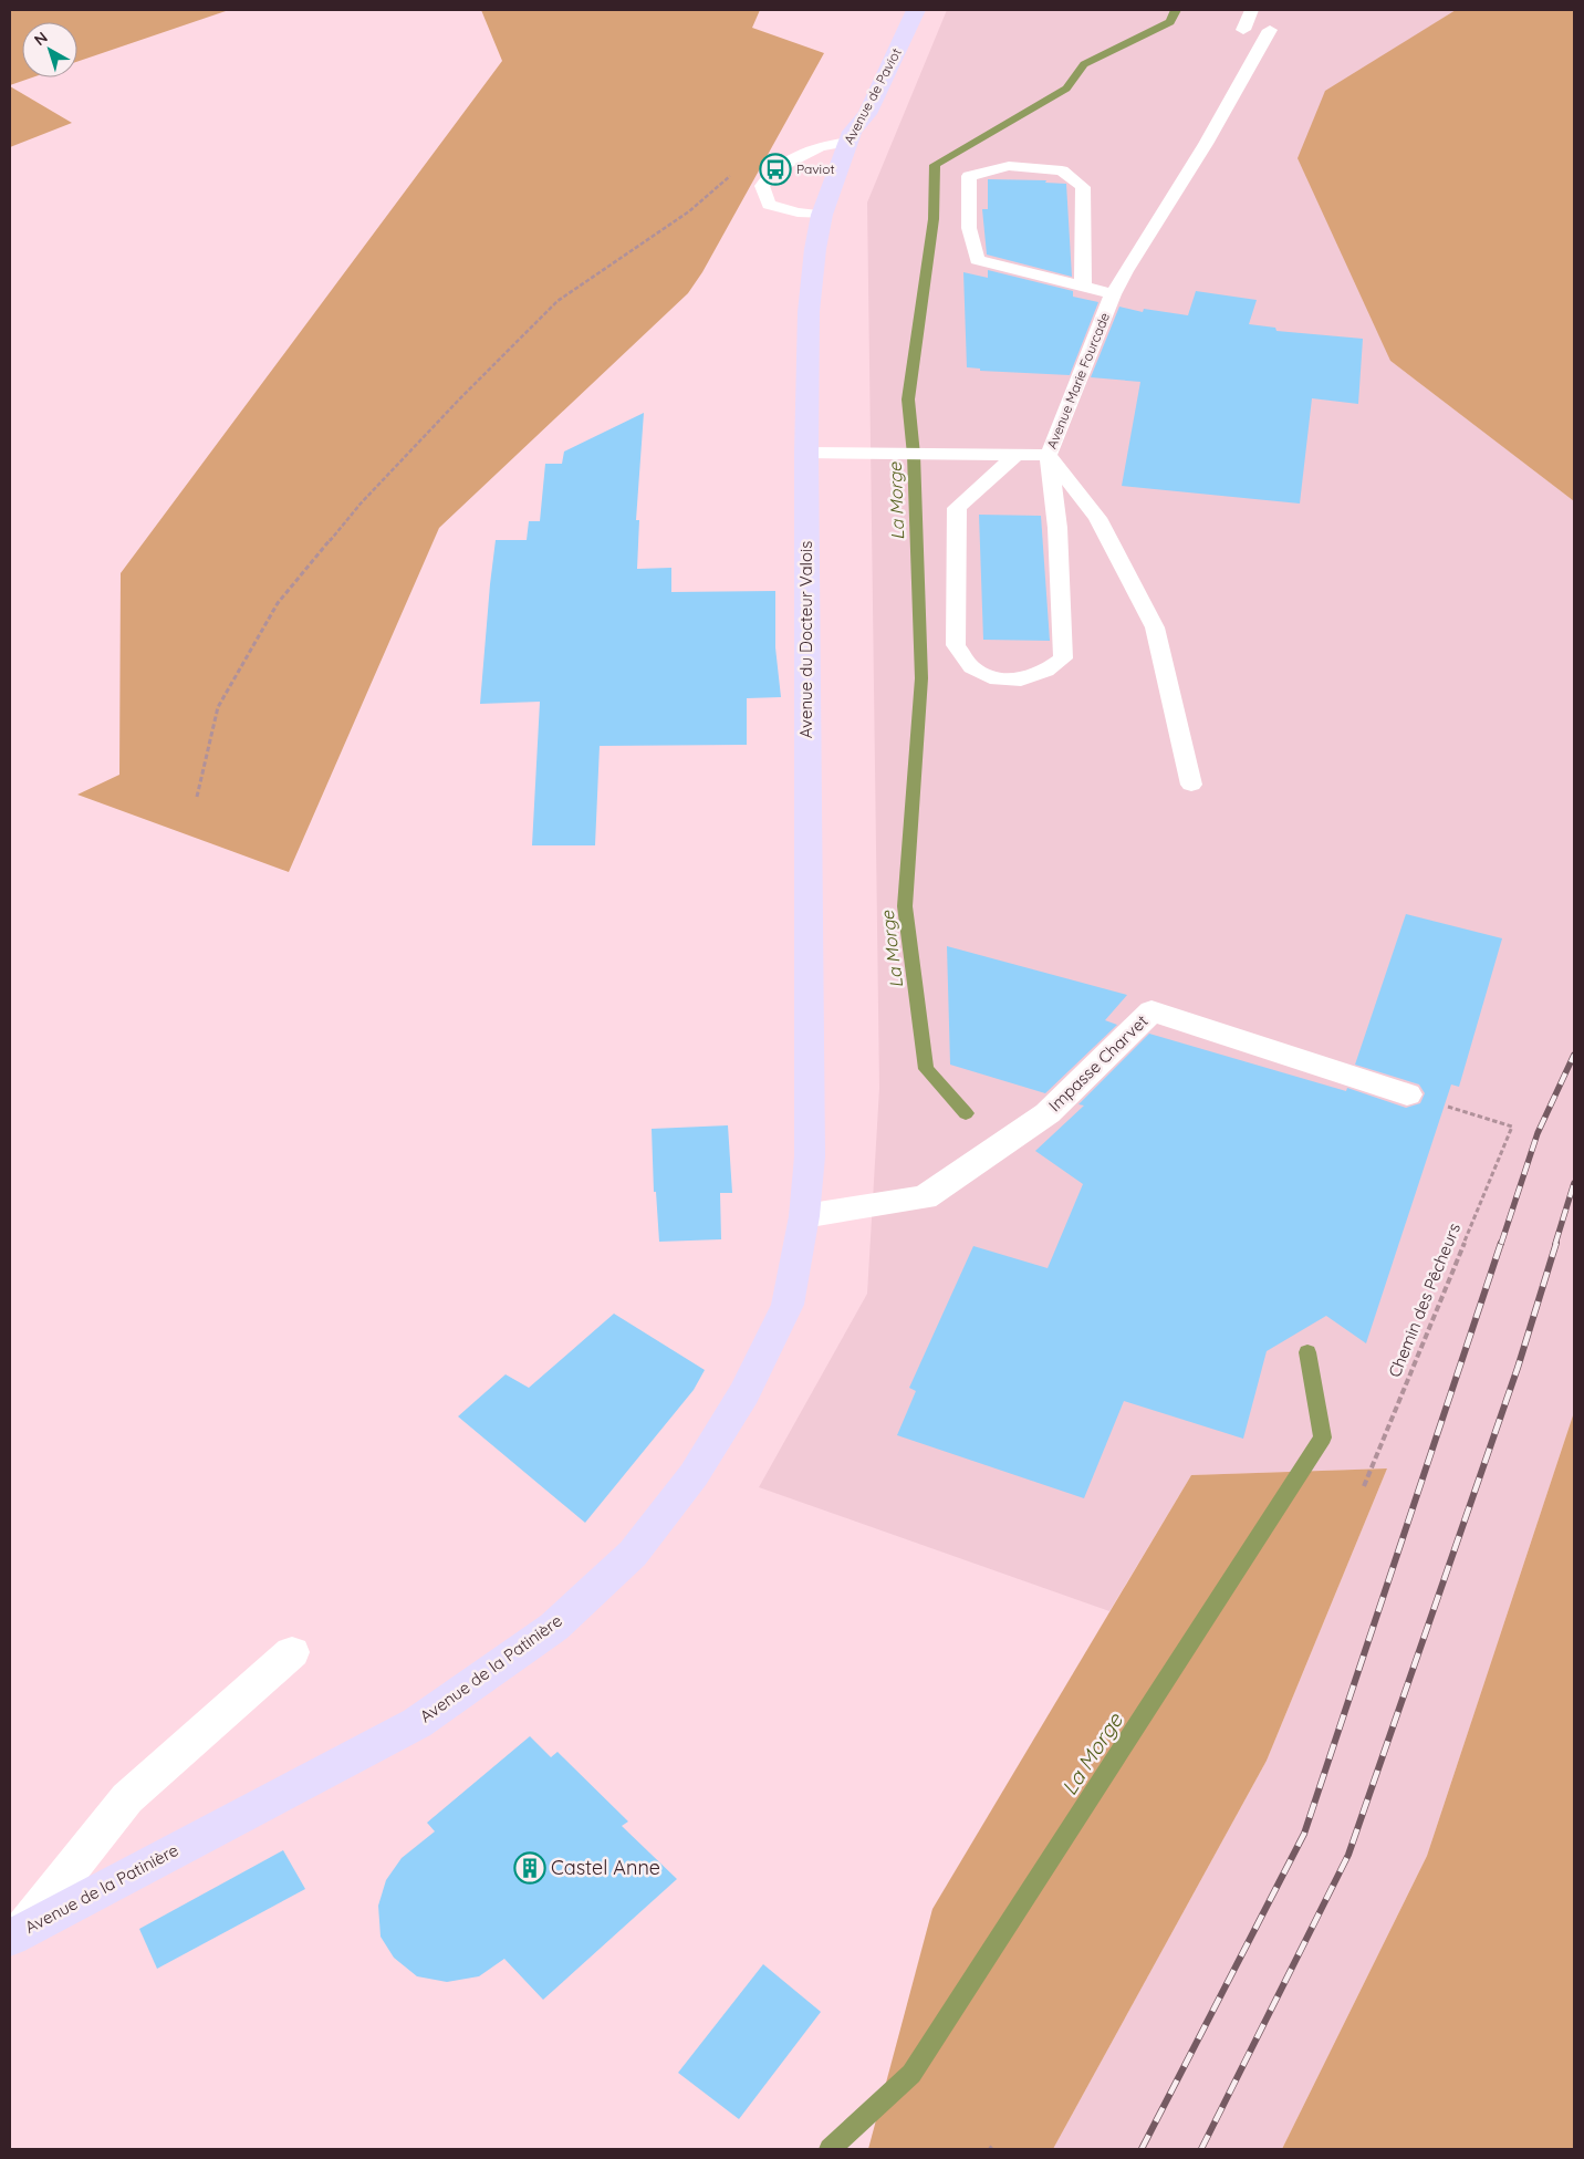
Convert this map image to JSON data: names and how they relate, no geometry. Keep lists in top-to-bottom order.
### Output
{
  "streets": {
    "main road": ["Avenue de Paviot", "Avenue du Docteur Valois", "Avenue de la Patinière"],
    "street": ["Impasse Charvet"],
    "lane": ["Avenue Marie Fourcade"],
    "path": ["Chemin des Pêcheurs"]
  },
  "crossings": [
    ["Avenue de Paviot", "Avenue du Docteur Valois"],
    ["Avenue Marie Fourcade", "Avenue du Docteur Valois"],
    ["Avenue du Docteur Valois", "Avenue de la Patinière"],
    ["Impasse Charvet", "Chemin des Pêcheurs"],
    ["Impasse Charvet", "Avenue de la Patinière"]
  ],
  "water": ["La Morge"],
  "places": {
    "bus stop": ["Paviot"],
    "building": ["Castel Anne"]
  },
  "north": "top left"
}
